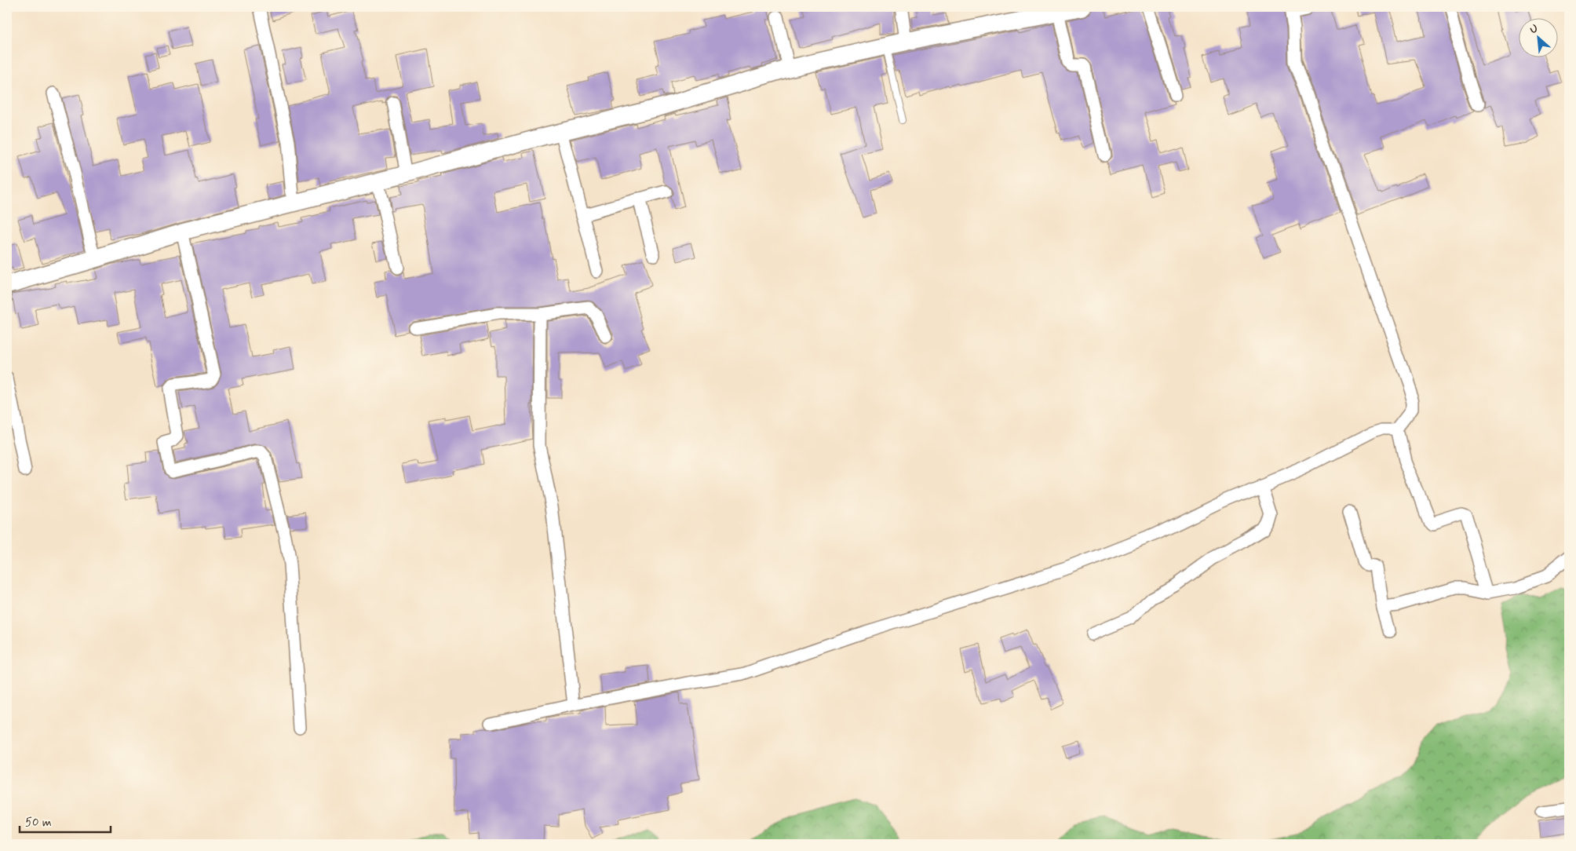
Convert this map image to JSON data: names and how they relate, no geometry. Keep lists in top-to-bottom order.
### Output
{
  "scale_bar": "50 m",
  "north": "top left"
}
